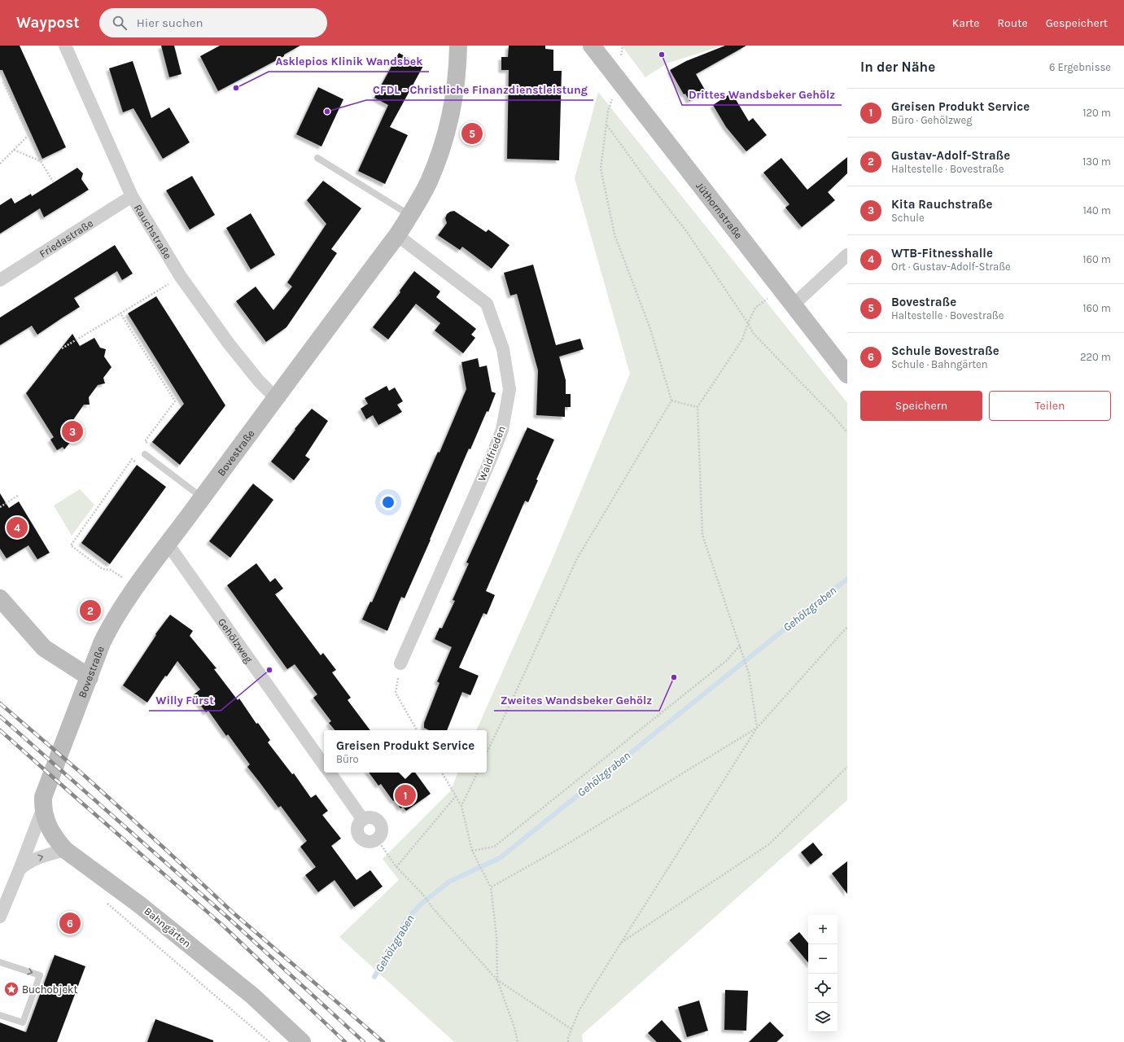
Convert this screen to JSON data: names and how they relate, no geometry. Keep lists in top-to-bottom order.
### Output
{
  "streets": {
    "main road": ["Jüthornstraße", "Bovestraße", "Bahngärten"],
    "street": [
      "Rauchstraße",
      "Friedastraße",
      "Waldfrieden",
      "Gehölzweg"
    ]
  },
  "crossings": [
    ["Rauchstraße", "Friedastraße"],
    ["Rauchstraße", "Bovestraße"],
    ["Bovestraße", "Waldfrieden"],
    ["Bovestraße", "Gehölzweg"],
    ["Bovestraße", "Bahngärten"]
  ],
  "water": ["Gehölzgraben"],
  "places": {
    "other": [
      "Drittes Wandsbeker Gehölz",
      "Asklepios Klinik Wandsbek",
      "CFDL - Christliche Finanzdienstleistung",
      "Willy Fürst",
      "Zweites Wandsbeker Gehölz"
    ],
    "place": ["Buchobjekt"]
  },
  "page": {
    "header": "Waypost",
    "search": "Hier suchen",
    "nav": ["Karte", "Route", "Gespeichert"],
    "heading": ["In der Nähe", "6 Ergebnisse"],
    "list": [
      {
        "mark": "1",
        "name": "Greisen Produkt Service",
        "note": "Büro · Gehölzweg",
        "value": "120 m"
      },
      {
        "mark": "2",
        "name": "Gustav-Adolf-Straße",
        "note": "Haltestelle · Bovestraße",
        "value": "130 m"
      },
      {
        "mark": "3",
        "name": "Kita Rauchstraße",
        "note": "Schule",
        "value": "140 m"
      },
      {
        "mark": "4",
        "name": "WTB-Fitnesshalle",
        "note": "Ort · Gustav-Adolf-Straße",
        "value": "160 m"
      },
      {
        "mark": "5",
        "name": "Bovestraße",
        "note": "Haltestelle · Bovestraße",
        "value": "160 m"
      },
      {
        "mark": "6",
        "name": "Schule Bovestraße",
        "note": "Schule · Bahngärten",
        "value": "220 m"
      }
    ],
    "pins": [
      "5",
      "3",
      "4",
      "2",
      "1",
      "6"
    ],
    "buttons": ["Speichern", "Teilen"],
    "popup": ["Greisen Produkt Service", "Büro"],
    "map_buttons": ["+", "−"]
  }
}
